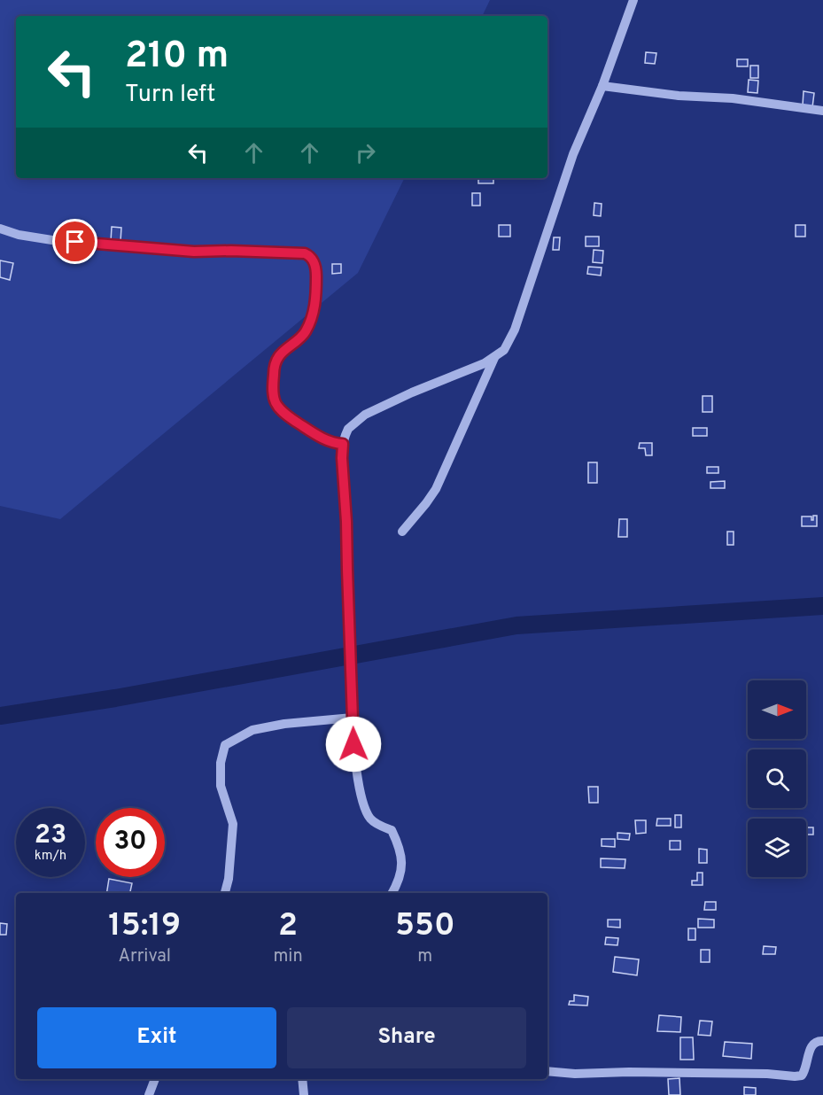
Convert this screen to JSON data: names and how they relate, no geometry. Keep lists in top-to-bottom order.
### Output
{
  "north": "right",
  "page": {
    "turn": ["210 m", "Turn left"],
    "speed": "23 km/h",
    "limit": "30",
    "eta": [
      "15:19",
      "Arrival",
      "2",
      "min",
      "550",
      "m"
    ],
    "buttons": ["Exit", "Share"]
  }
}
